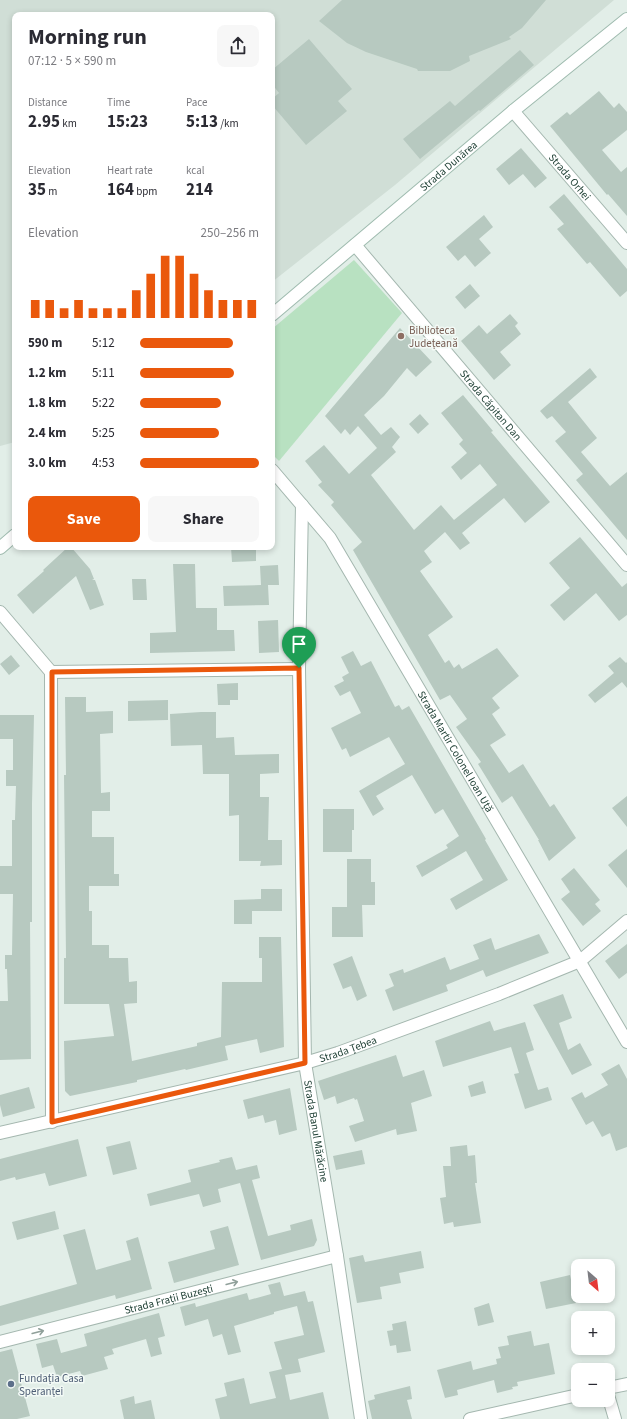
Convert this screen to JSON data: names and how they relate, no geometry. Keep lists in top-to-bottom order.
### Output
{
  "streets": {
    "street": [
      "Strada Dunărea",
      "Strada Orhei",
      "Strada Căpitan Dan",
      "Strada Martir Colonel Ioan Uță",
      "Strada Țebea",
      "Strada Banul Mărăcine",
      "Strada Frații Buzești"
    ]
  },
  "crossings": [
    ["Strada Dunărea", "Strada Orhei"],
    ["Strada Dunărea", "Strada Căpitan Dan"],
    ["Strada Martir Colonel Ioan Uță", "Strada Țebea"],
    ["Strada Martir Colonel Ioan Uță", "Strada Banul Mărăcine"],
    ["Strada Țebea", "Strada Banul Mărăcine"],
    ["Strada Banul Mărăcine", "Strada Frații Buzești"]
  ],
  "one_way": ["Strada Frații Buzești"],
  "places": ["Biblioteca Județeană", "Fundația Casa Speranței"],
  "north": "bottom right",
  "page": {
    "heading": ["Morning run", "07:12 · 5 × 590 m"],
    "stats": [
      ["Distance", "2.95 km"],
      ["Time", "15:23"],
      ["Pace", "5:13 /km"],
      ["Elevation", "35 m"],
      ["Heart rate", "164 bpm"],
      ["kcal", "214"]
    ],
    "chart": ["Elevation", "250–256 m"],
    "list": [
      {
        "name": "590 m",
        "note": "5:12"
      },
      {
        "name": "1.2 km",
        "note": "5:11"
      },
      {
        "name": "1.8 km",
        "note": "5:22"
      },
      {
        "name": "2.4 km",
        "note": "5:25"
      },
      {
        "name": "3.0 km",
        "note": "4:53"
      }
    ],
    "buttons": ["Save", "Share"],
    "map_buttons": ["+", "−"]
  }
}
